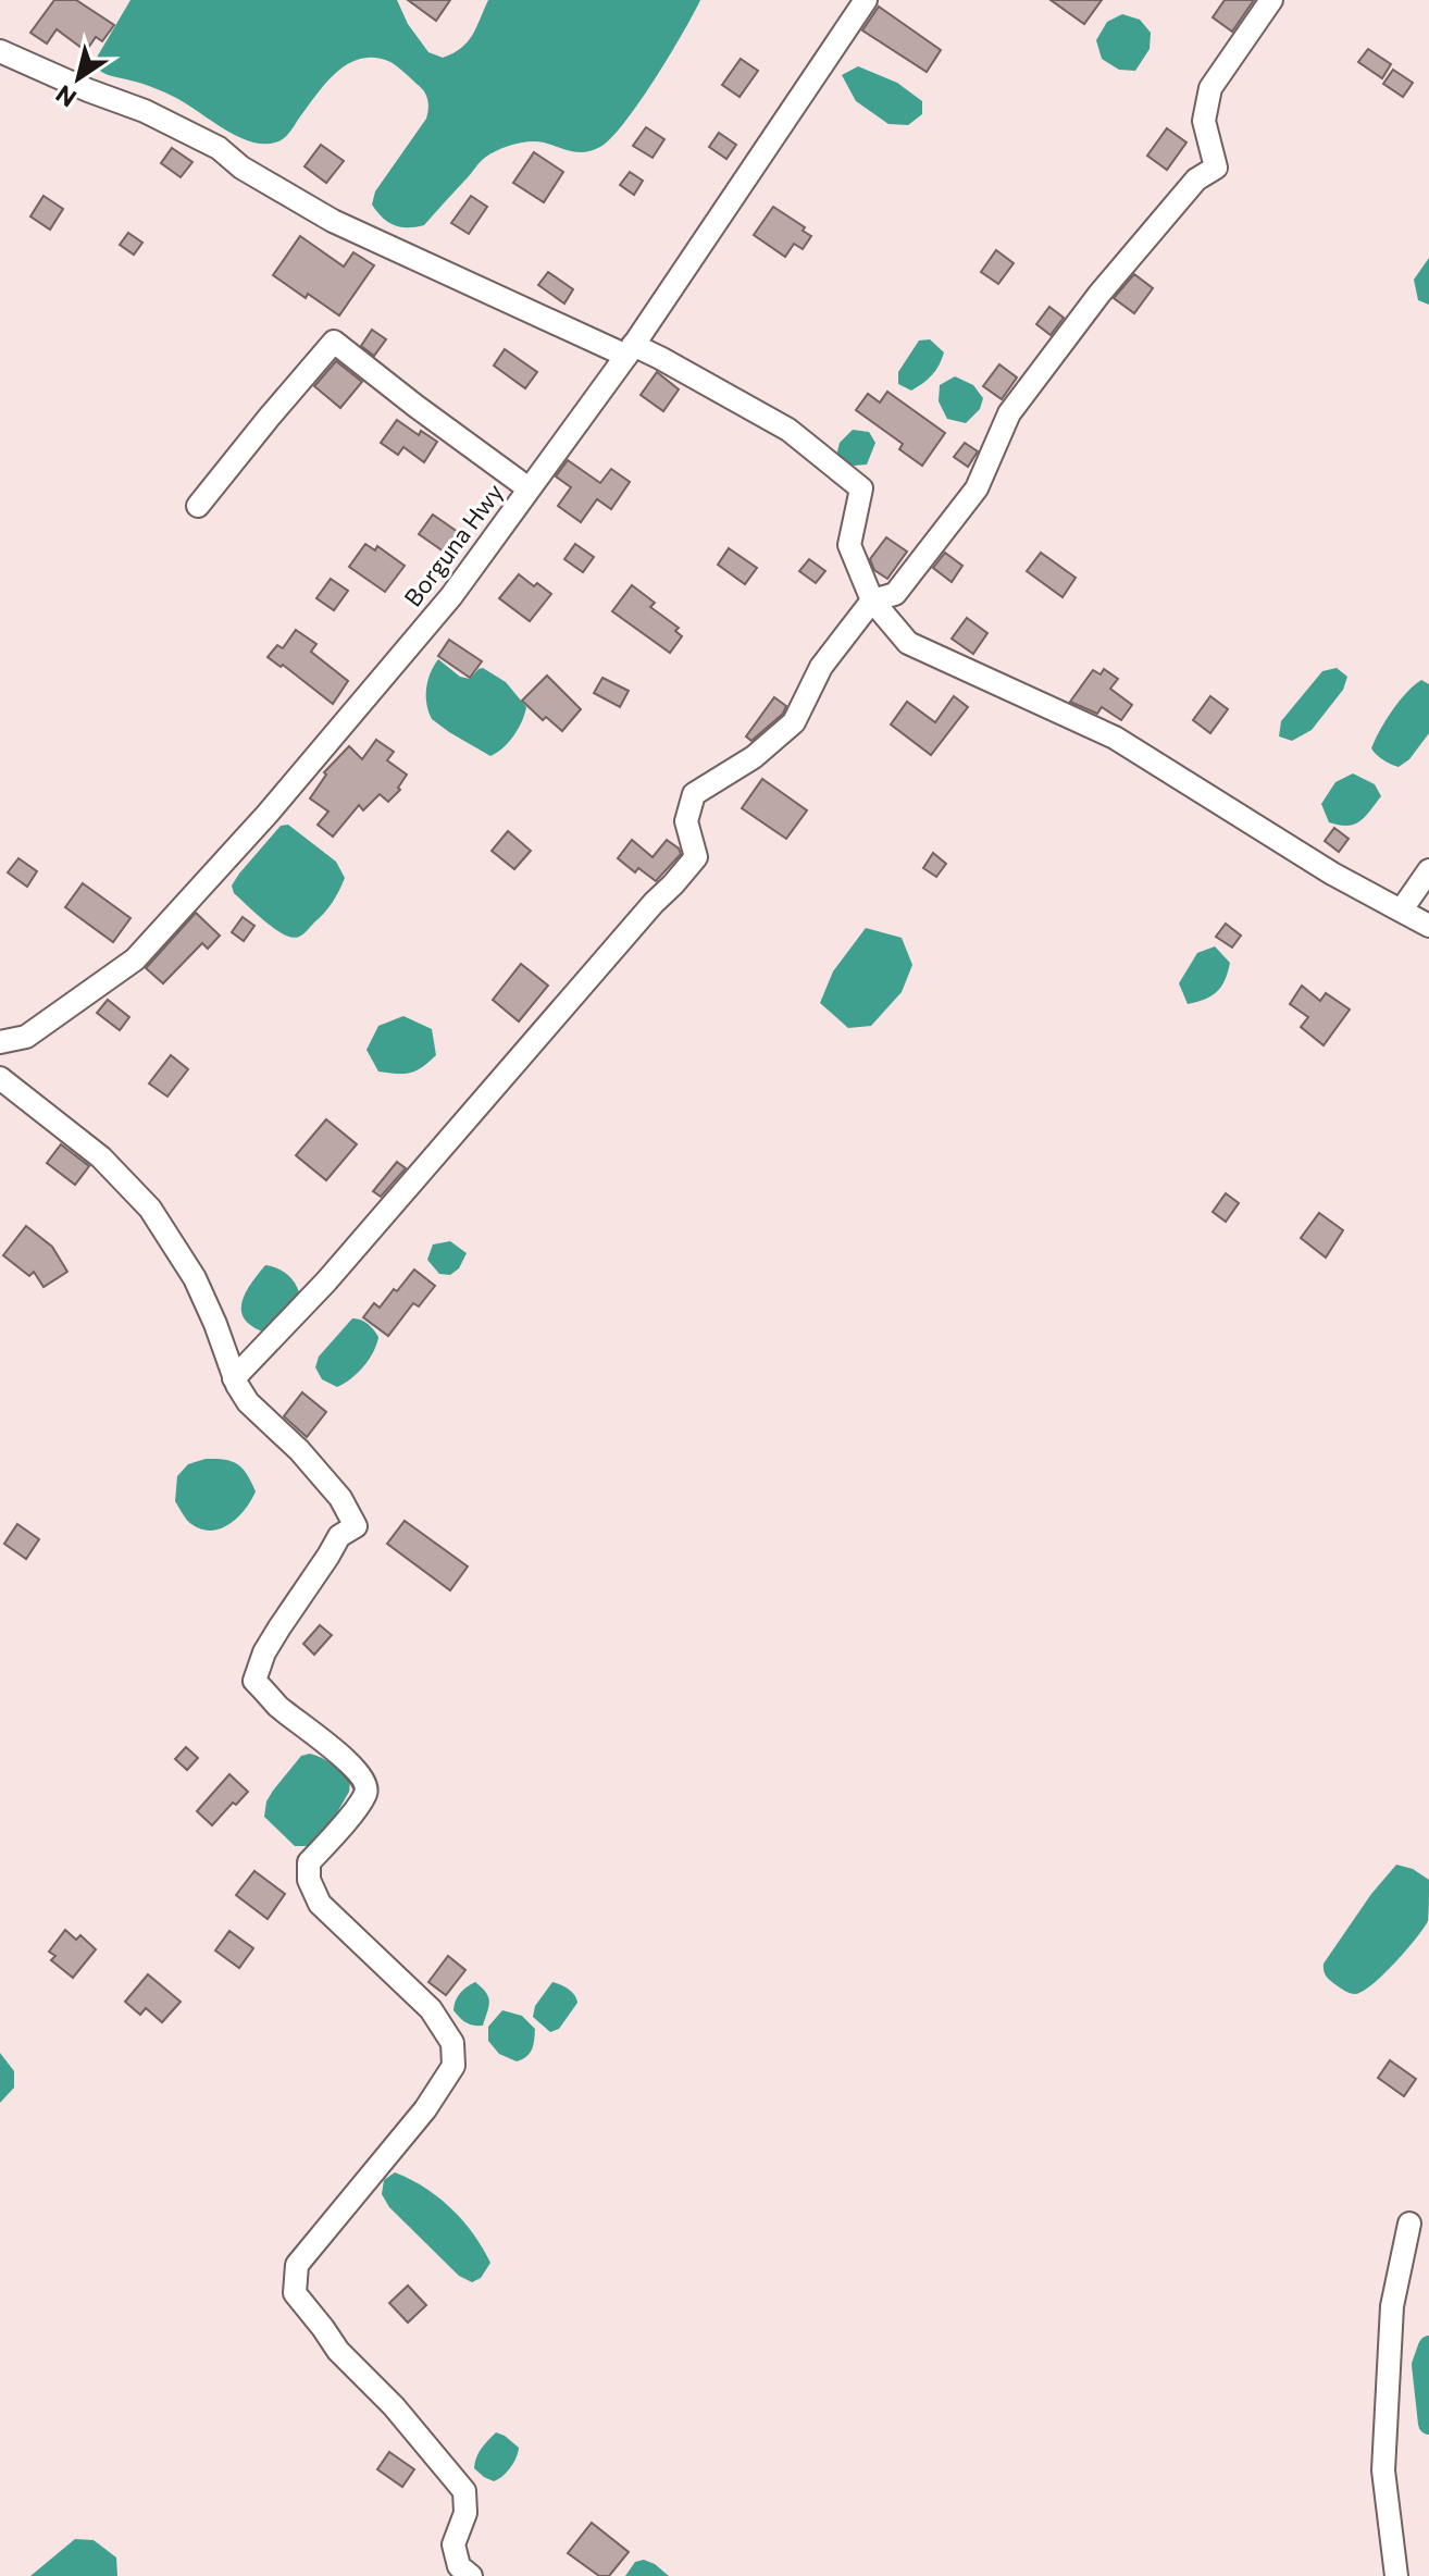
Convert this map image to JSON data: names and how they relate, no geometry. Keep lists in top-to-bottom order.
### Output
{
  "streets": {
    "street": ["Borguna Hwy"]
  },
  "north": "bottom left"
}
